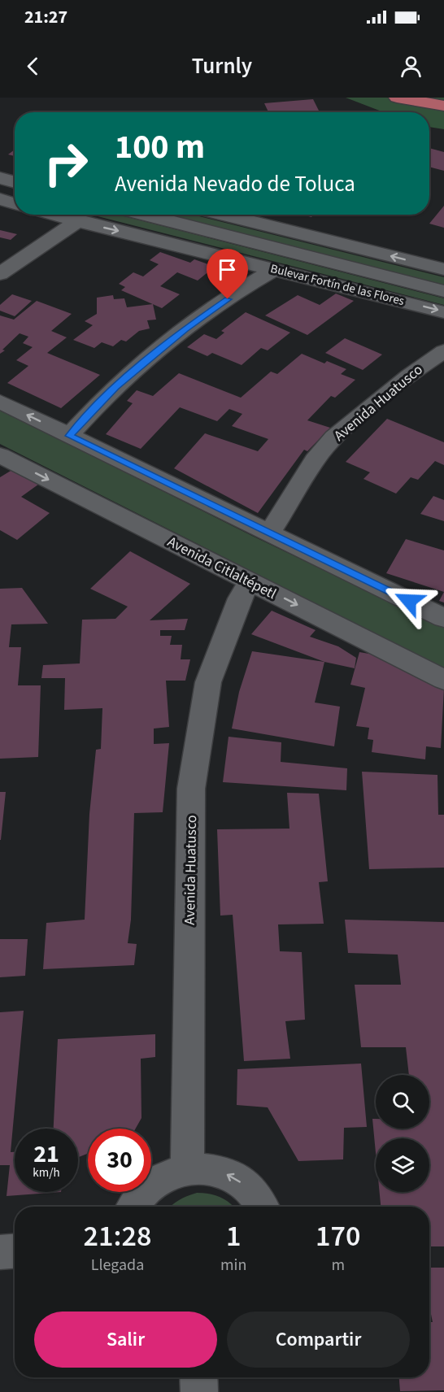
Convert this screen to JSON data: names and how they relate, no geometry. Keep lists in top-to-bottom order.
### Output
{
  "streets": {
    "street": ["Bulevar Fortín de las Flores", "Avenida Huatusco", "Avenida Citlaltépetl"]
  },
  "crossings": [
    ["Avenida Huatusco", "Avenida Citlaltépetl"]
  ],
  "page": {
    "status": "21:27",
    "header": "Turnly",
    "turn": ["100 m", "Avenida Nevado de Toluca"],
    "speed": "21 km/h",
    "limit": "30",
    "eta": [
      "21:28",
      "Llegada",
      "1",
      "min",
      "170",
      "m"
    ],
    "buttons": ["Salir", "Compartir"]
  }
}
